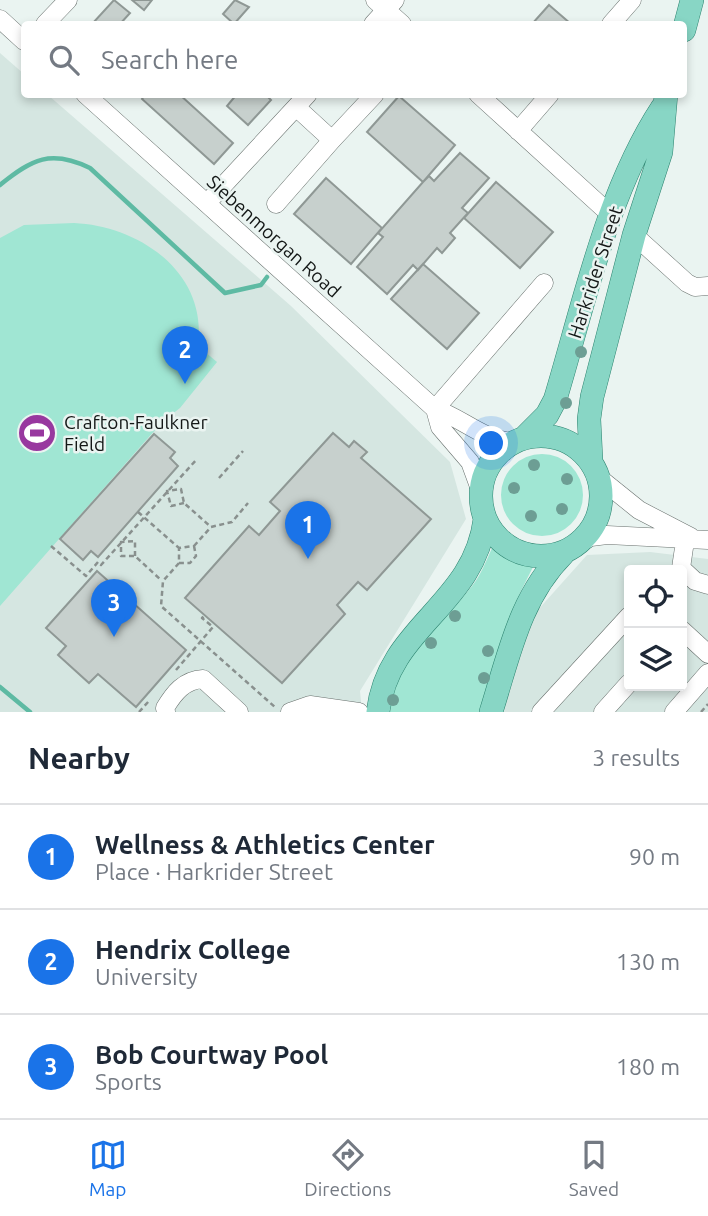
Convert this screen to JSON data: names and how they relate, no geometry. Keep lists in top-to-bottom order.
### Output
{
  "streets": {
    "main road": ["Harkrider Street"],
    "street": ["Siebenmorgan Road"]
  },
  "crossings": [
    ["Siebenmorgan Road", "Harkrider Street"]
  ],
  "places": {
    "sports": ["Crafton-Faulkner Field"]
  },
  "page": {
    "search": "Search here",
    "pins": ["2", "1", "3"],
    "heading": ["Nearby", "3 results"],
    "list": [
      {
        "mark": "1",
        "name": "Wellness & Athletics Center",
        "note": "Place · Harkrider Street",
        "value": "90 m"
      },
      {
        "mark": "2",
        "name": "Hendrix College",
        "note": "University",
        "value": "130 m"
      },
      {
        "mark": "3",
        "name": "Bob Courtway Pool",
        "note": "Sports",
        "value": "180 m"
      }
    ],
    "nav": ["Map", "Directions", "Saved"]
  }
}
